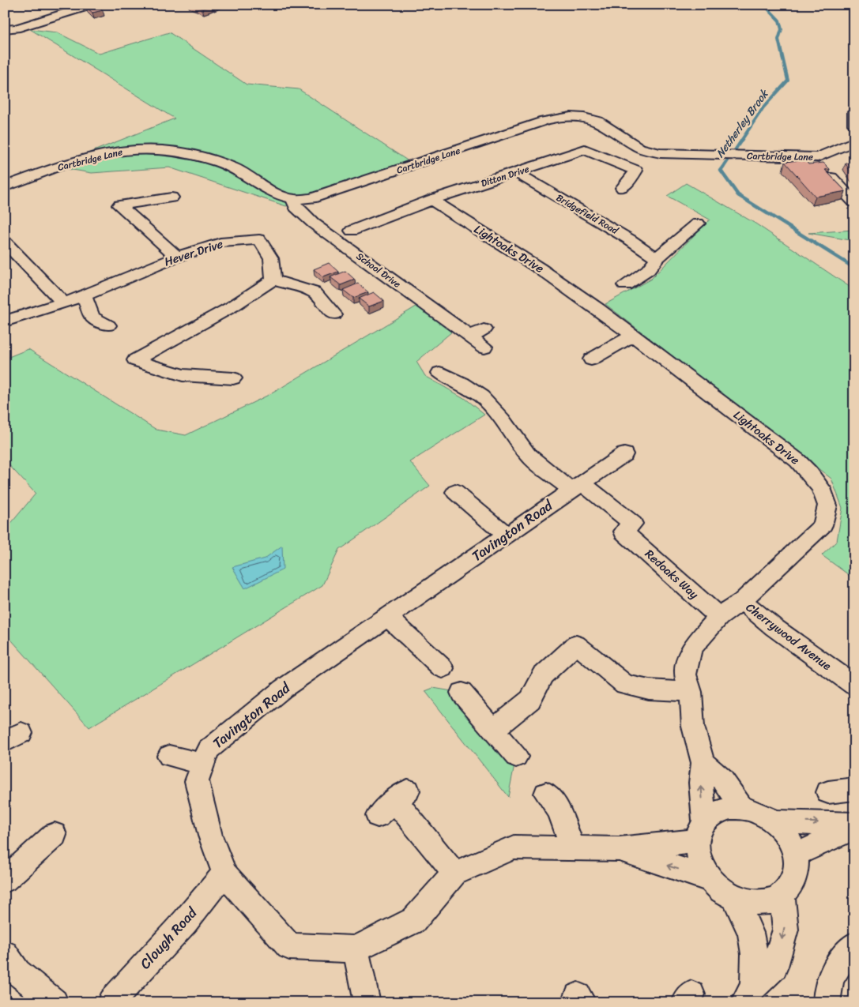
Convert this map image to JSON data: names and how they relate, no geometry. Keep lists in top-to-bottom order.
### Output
{
  "streets": {
    "street": [
      "Cartbridge Lane",
      "Ditton Drive",
      "Bridgefield Road",
      "Lightoaks Drive",
      "Hever Drive",
      "School Drive",
      "Tavington Road",
      "Redoaks Way",
      "Cherrywood Avenue",
      "Clough Road"
    ]
  },
  "crossings": [
    ["Cartbridge Lane", "School Drive"],
    ["Ditton Drive", "Bridgefield Road"],
    ["Ditton Drive", "Lightoaks Drive"],
    ["Lightoaks Drive", "Tavington Road"],
    ["Lightoaks Drive", "Redoaks Way"],
    ["Lightoaks Drive", "Cherrywood Avenue"],
    ["Tavington Road", "Redoaks Way"],
    ["Tavington Road", "Clough Road"]
  ],
  "water": ["Netherley Brook"]
}
